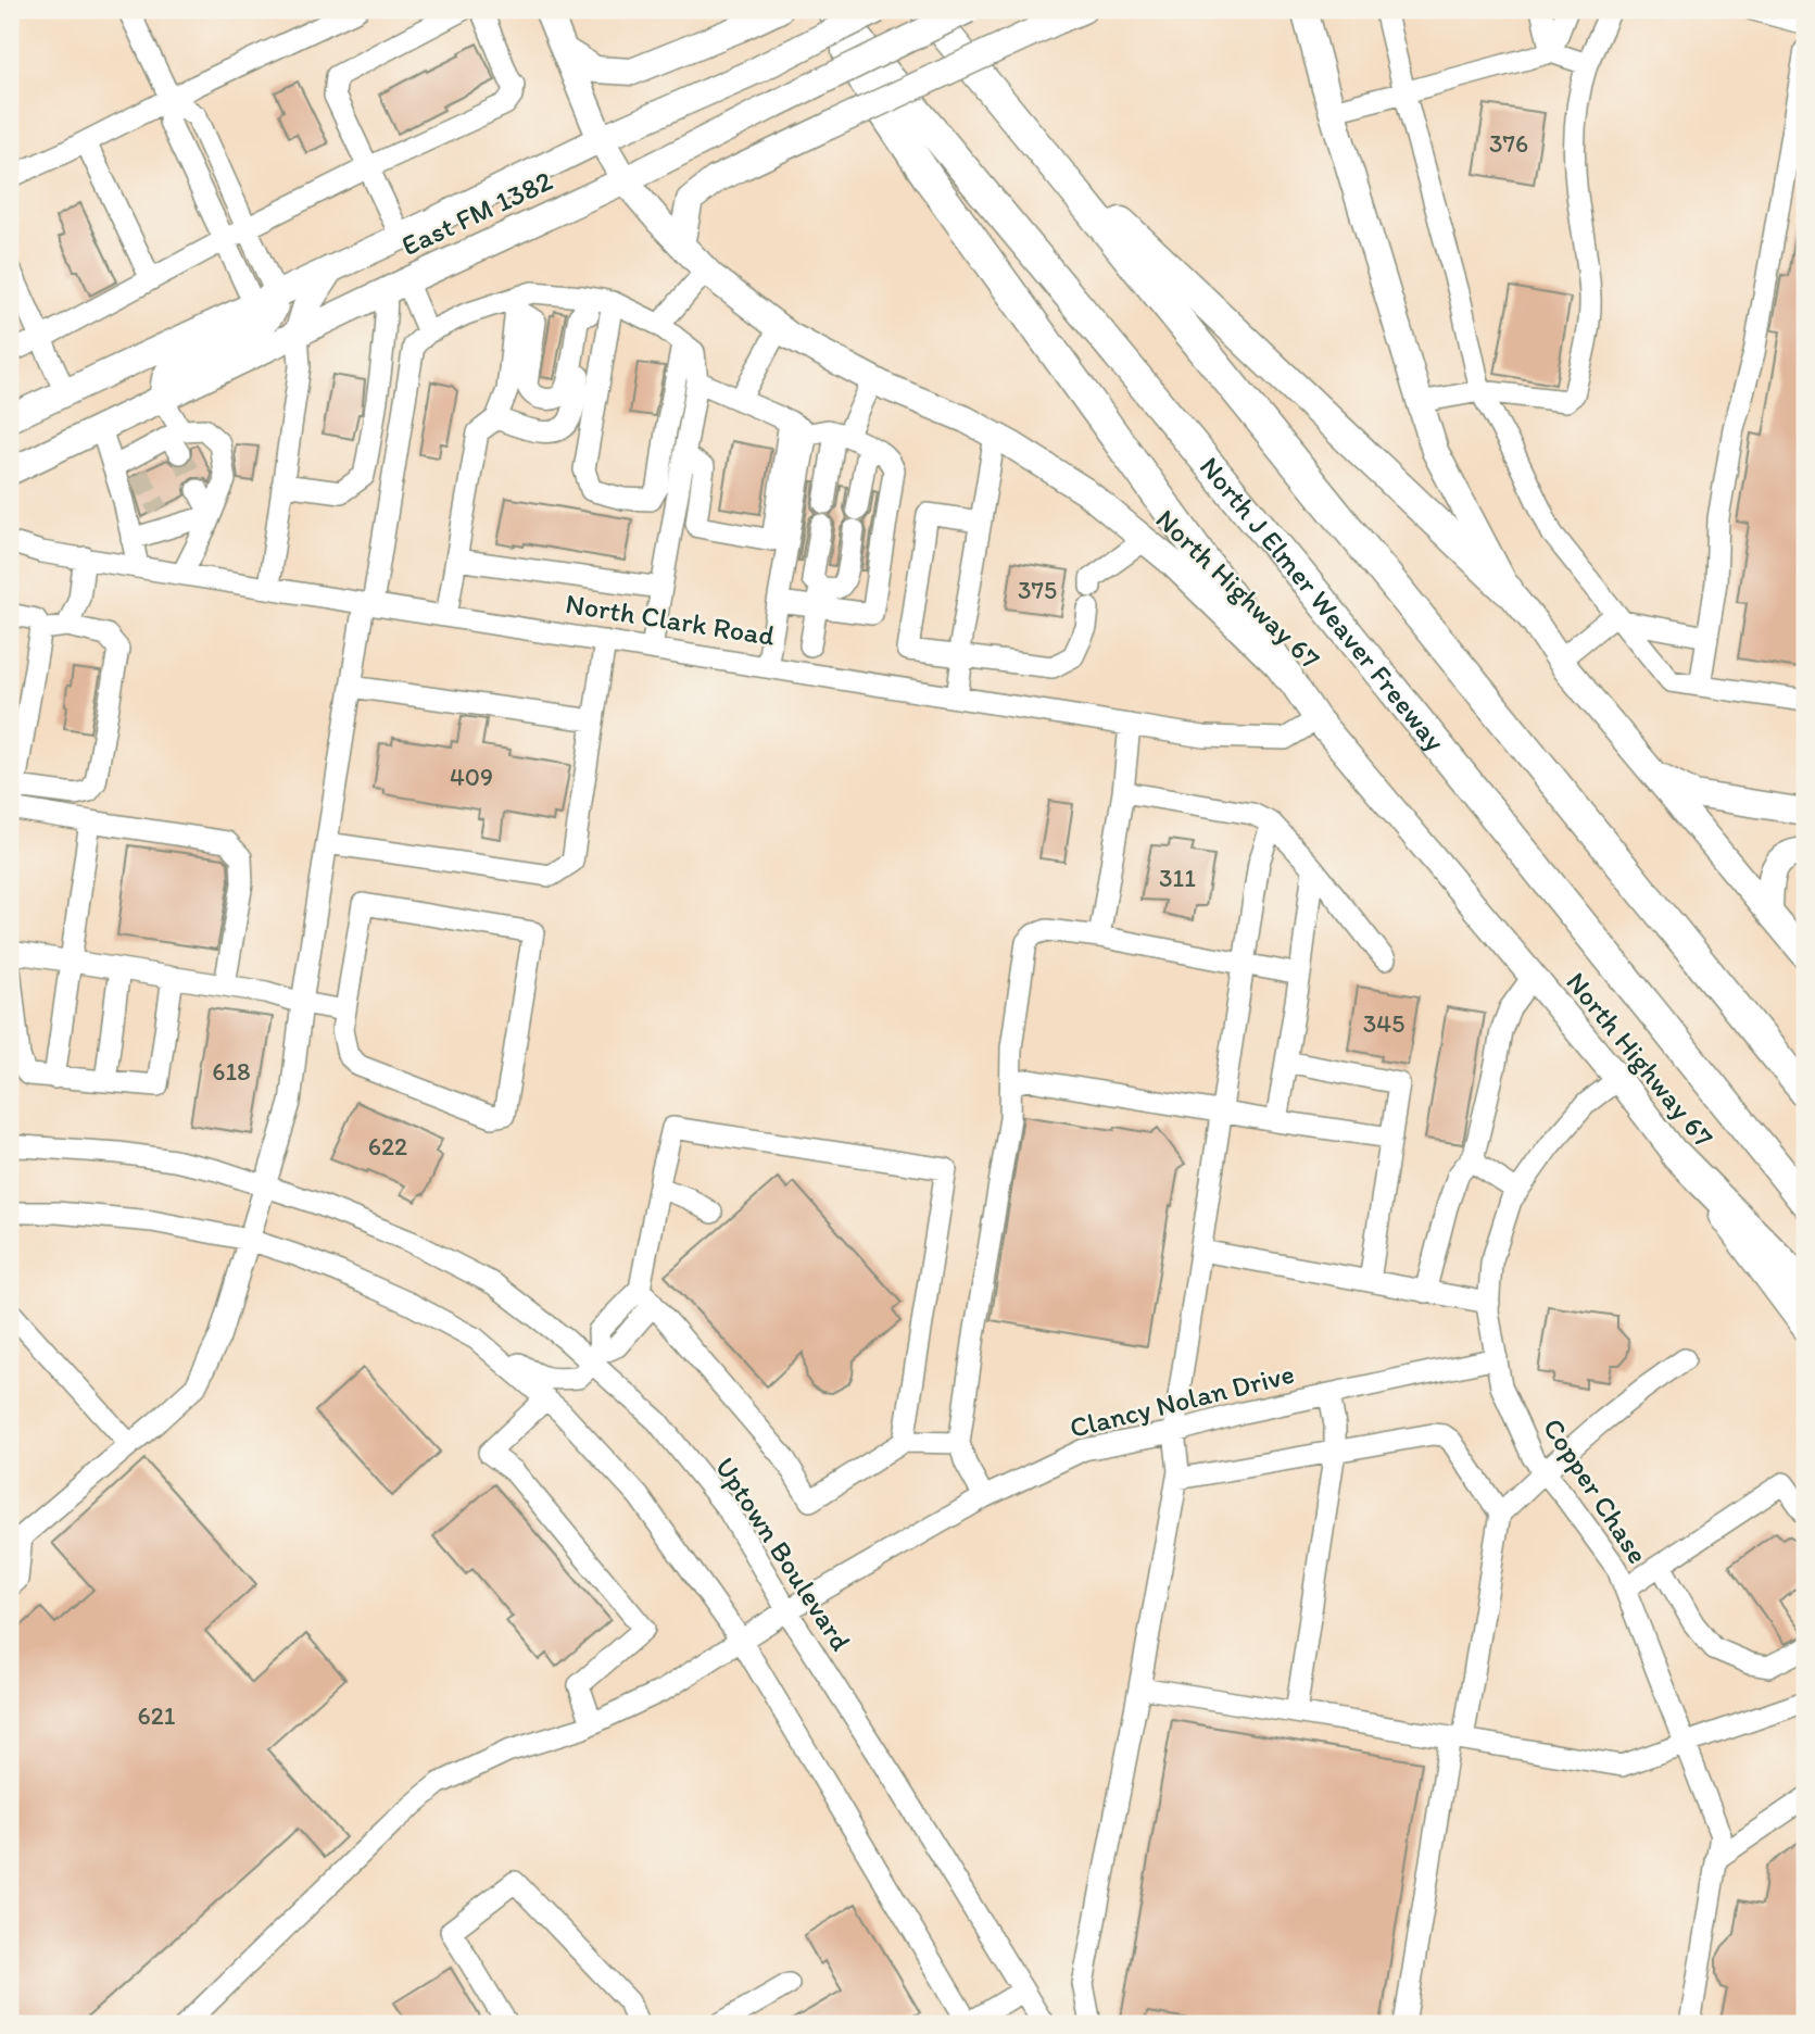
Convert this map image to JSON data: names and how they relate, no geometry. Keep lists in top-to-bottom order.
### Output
{
  "streets": {
    "highway": ["North J Elmer Weaver Freeway"],
    "main road": ["East FM 1382", "North Highway 67"],
    "street": [
      "North Clark Road",
      "Clancy Nolan Drive",
      "Copper Chase",
      "Uptown Boulevard"
    ]
  },
  "crossings": [
    ["East FM 1382", "North Highway 67"],
    ["North Highway 67", "North Clark Road"],
    ["North Highway 67", "Copper Chase"],
    ["Clancy Nolan Drive", "Copper Chase"],
    ["Clancy Nolan Drive", "Uptown Boulevard"]
  ],
  "house_numbers": [
    "376",
    "375",
    "409",
    "311",
    "345",
    "618",
    "622",
    "621"
  ]
}
